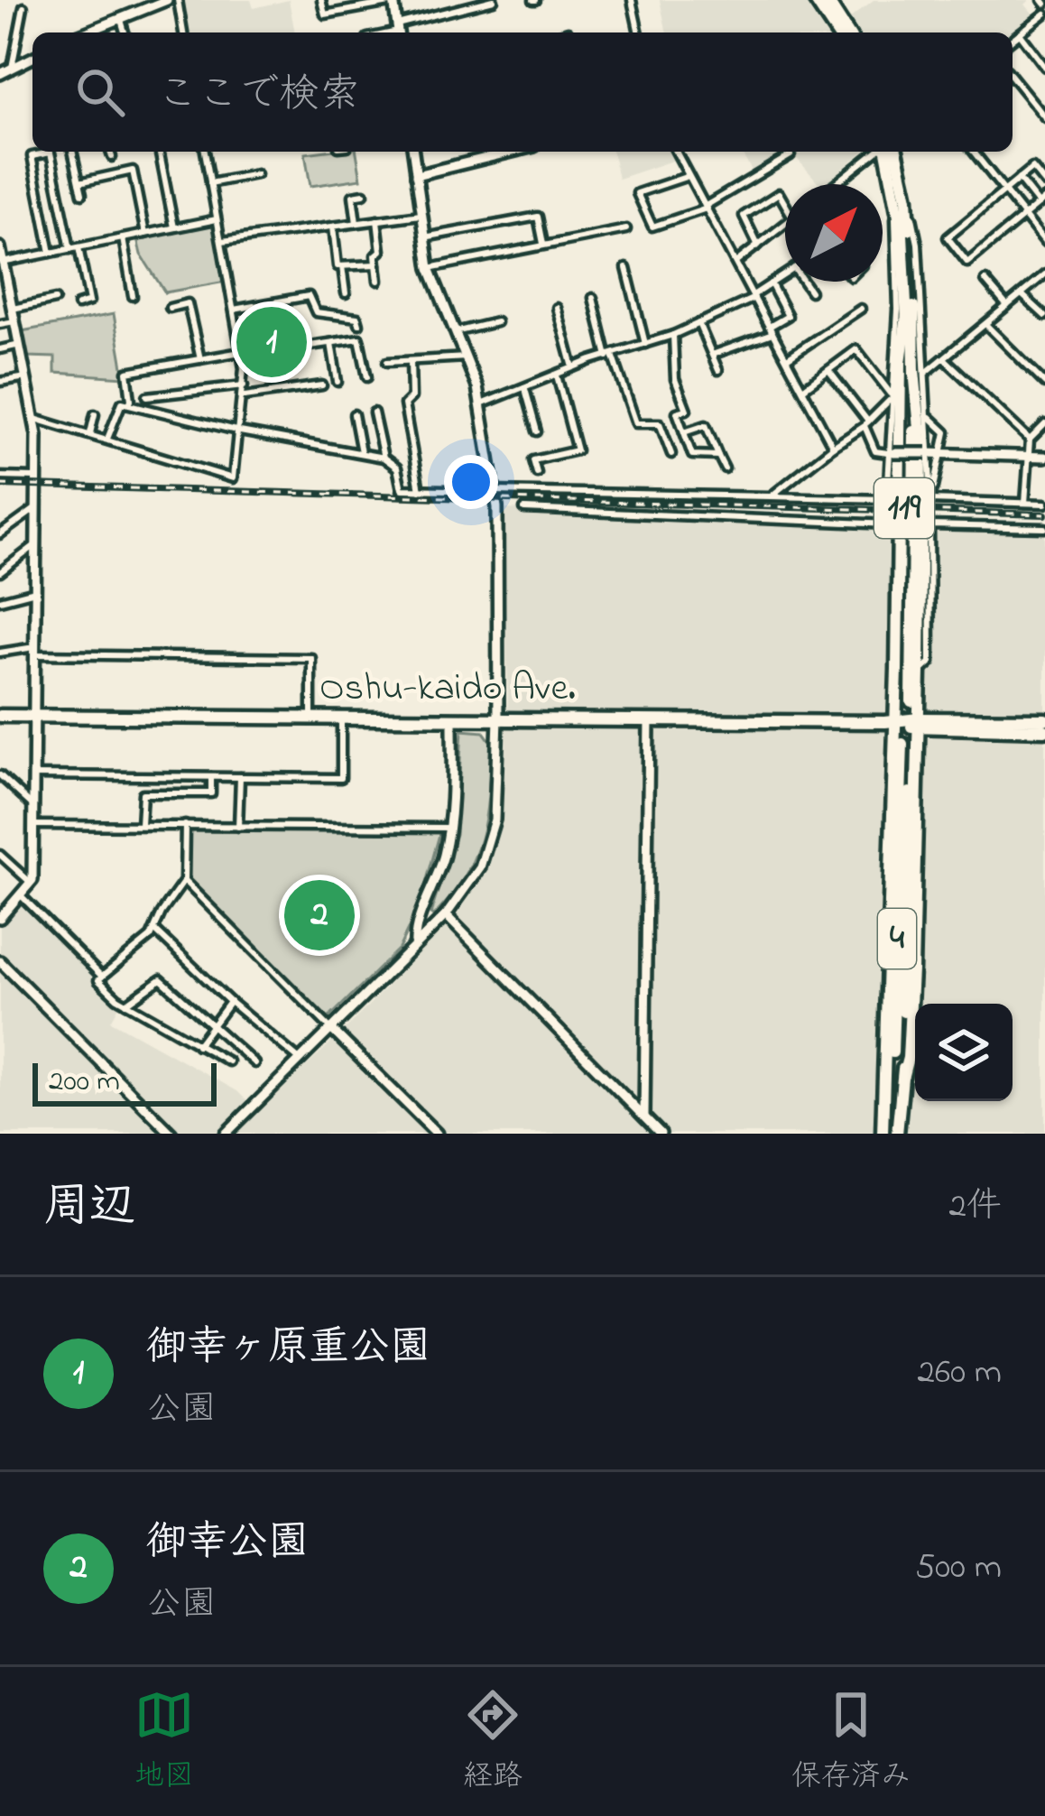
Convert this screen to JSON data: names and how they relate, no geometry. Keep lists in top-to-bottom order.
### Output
{
  "streets": {
    "highway": ["119", "Oshu-kaido Ave.", "4"]
  },
  "scale_bar": "200 m",
  "north": "top right",
  "page": {
    "search": "ここで検索",
    "pins": ["1", "2"],
    "scale": "200 m",
    "heading": ["周辺", "2件"],
    "list": [
      {
        "mark": "1",
        "name": "御幸ヶ原重公園",
        "note": "公園",
        "value": "260 m"
      },
      {
        "mark": "2",
        "name": "御幸公園",
        "note": "公園",
        "value": "500 m"
      }
    ],
    "nav": ["地図", "経路", "保存済み"]
  }
}
